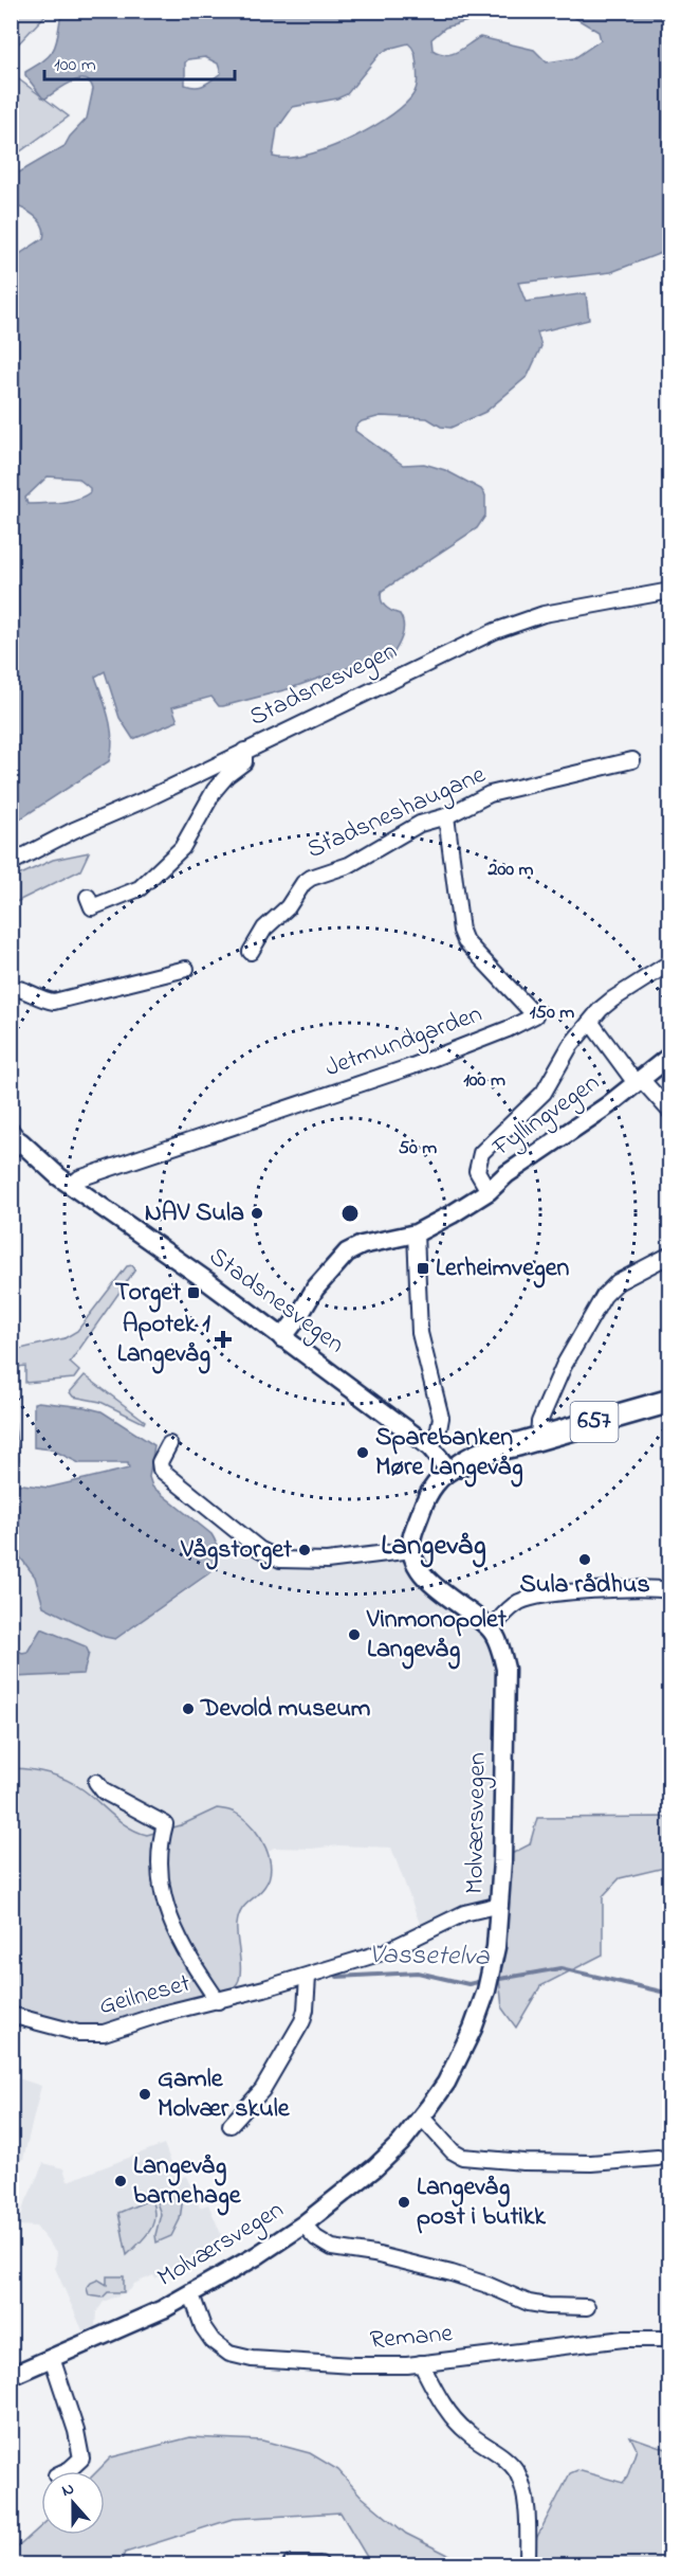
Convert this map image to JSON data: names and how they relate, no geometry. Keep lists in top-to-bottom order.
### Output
{
  "streets": {
    "main road": ["657"],
    "street": [
      "Stadsnesvegen",
      "Stadsneshaugane",
      "Jetmundgarden",
      "Fyllingvegen",
      "Molværsvegen",
      "Geilneset",
      "Remane"
    ]
  },
  "crossings": [
    ["Stadsnesvegen", "Jetmundgarden"],
    ["Stadsnesvegen", "Fyllingvegen"],
    ["Stadsnesvegen", "657"],
    ["Stadsneshaugane", "Jetmundgarden"],
    ["Molværsvegen", "Geilneset"],
    ["Molværsvegen", "Remane"]
  ],
  "districts": ["Langevåg"],
  "water": ["Vassetelva"],
  "places": {
    "other": [
      "NAV Sula",
      "Sparebanken Møre Langevåg",
      "Vågstorget",
      "Sula rådhus",
      "Vinmonopolet Langevåg",
      "Devold museum",
      "Gamle Molvær skule",
      "Langevåg barnehage",
      "Langevåg post i butikk"
    ],
    "transit": ["Lerheimvegen", "Torget"],
    "health": ["Apotek 1 Langevåg"]
  },
  "scale_bar": "100 m",
  "north": "top",
  "rings": [
    "200 m",
    "150 m",
    "100 m",
    "50 m"
  ]
}
